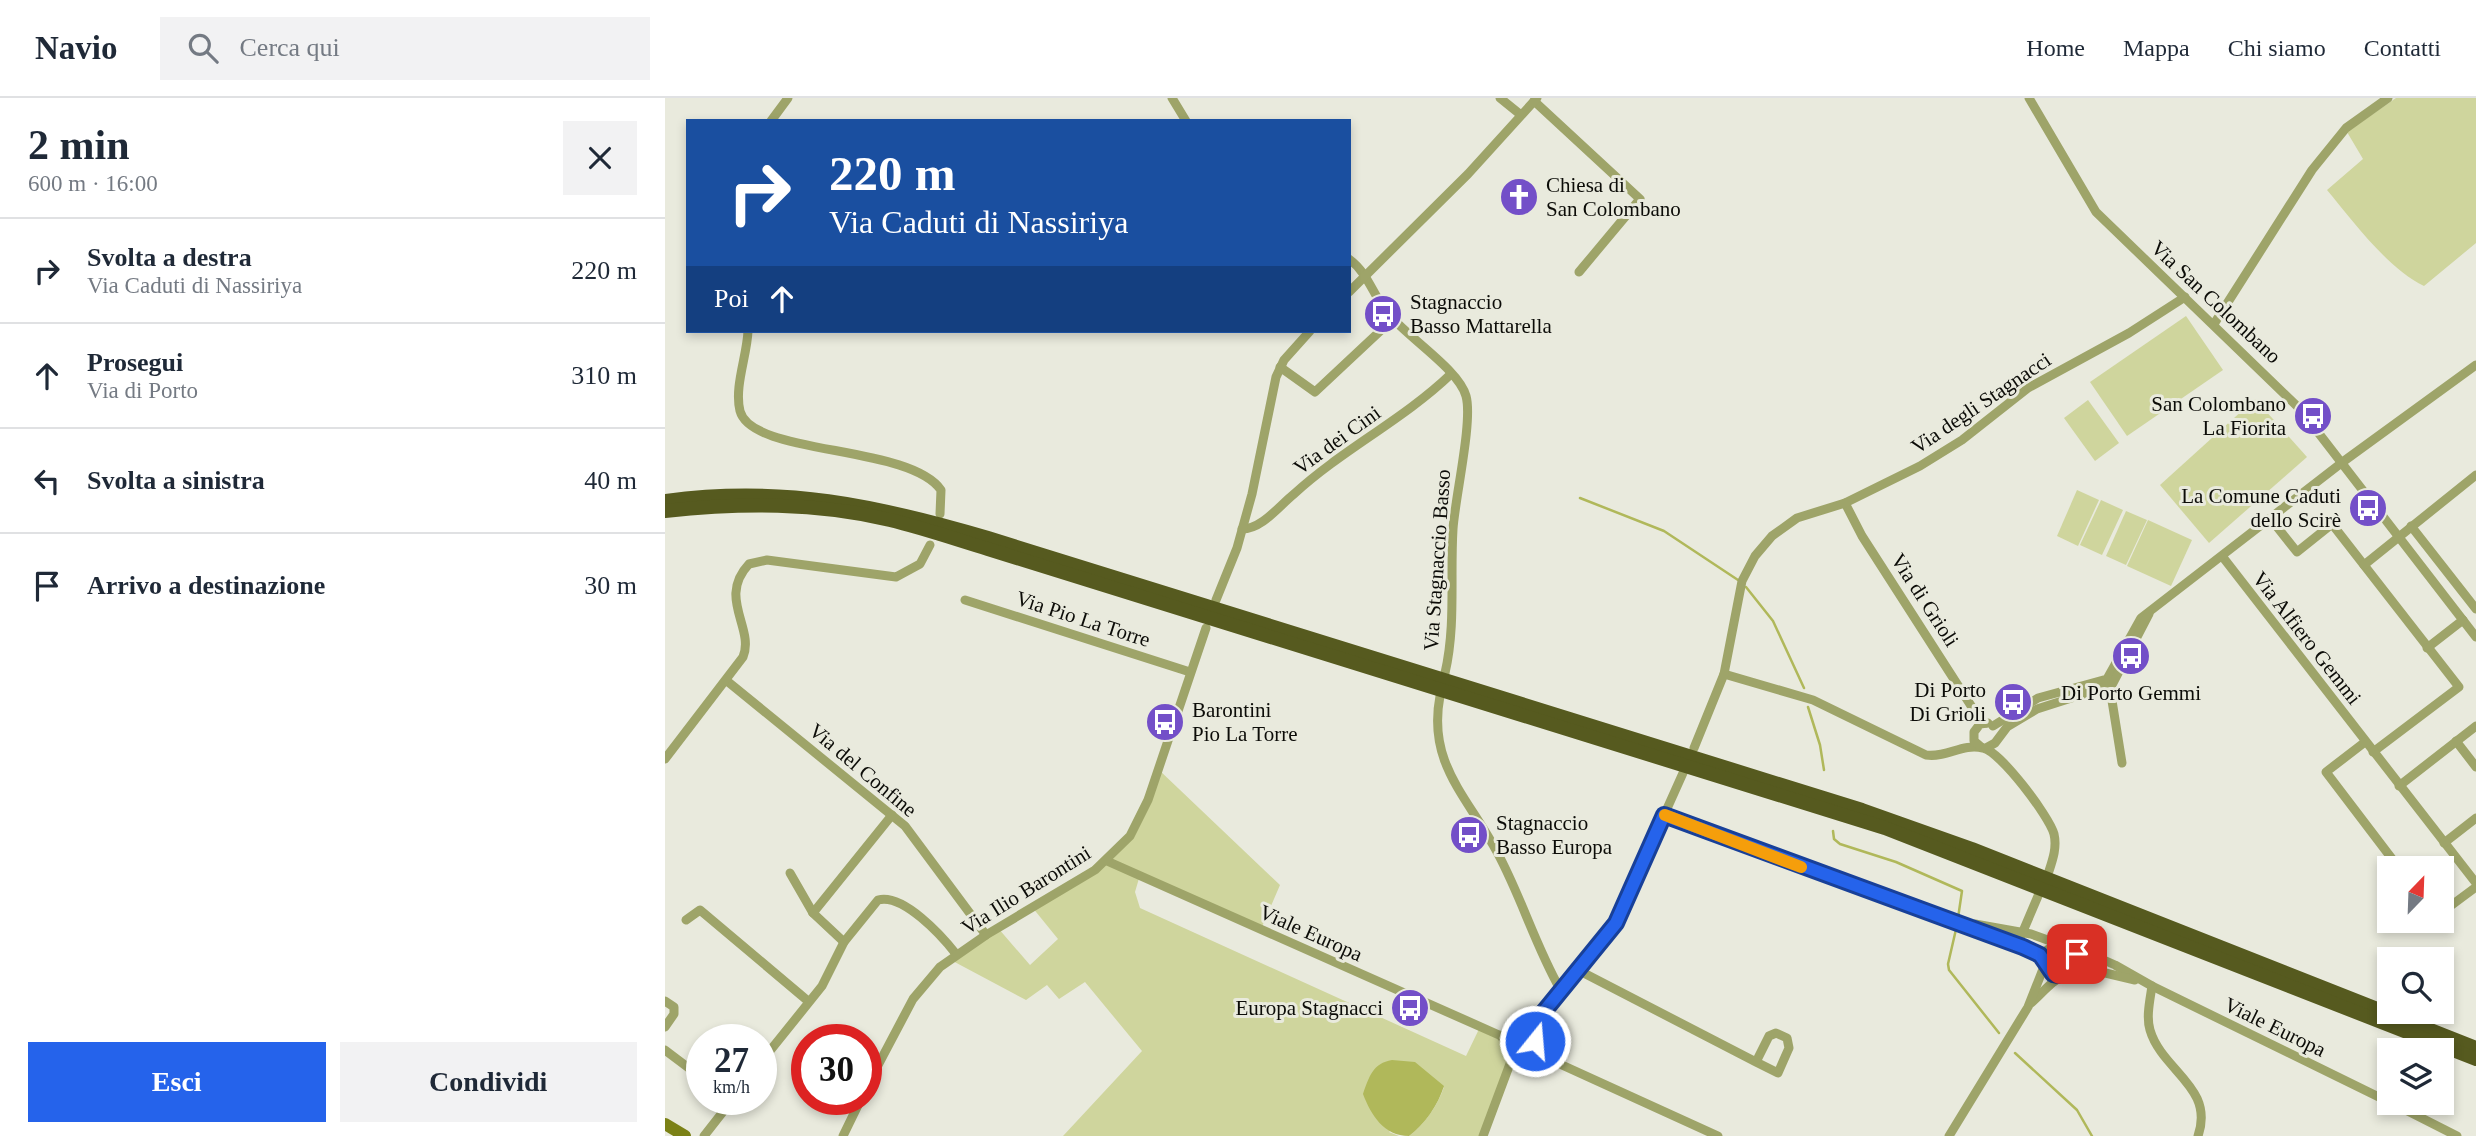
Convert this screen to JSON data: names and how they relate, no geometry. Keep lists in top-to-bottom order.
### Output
{
  "streets": {
    "street": [
      "Via San Colombano",
      "Via degli Stagnacci",
      "Via dei Cini",
      "Via Stagnaccio Basso",
      "Via di Grioli",
      "Via Pio La Torre",
      "Via Alfiero Gemmi",
      "Via del Confine",
      "Via Ilio Barontini",
      "Viale Europa"
    ]
  },
  "crossings": [
    ["Via San Colombano", "Via degli Stagnacci"],
    ["Via degli Stagnacci", "Via di Grioli"],
    ["Via dei Cini", "Via Stagnaccio Basso"],
    ["Via Pio La Torre", "Via Ilio Barontini"],
    ["Via del Confine", "Via Ilio Barontini"],
    ["Via Ilio Barontini", "Viale Europa"]
  ],
  "places": {
    "church": ["Chiesa di San Colombano"],
    "bus stop": [
      "Stagnaccio Basso Mattarella",
      "San Colombano La Fiorita",
      "La Comune Caduti dello Scirè",
      "Di Porto Gemmi",
      "Di Porto Di Grioli",
      "Barontini Pio La Torre",
      "Stagnaccio Basso Europa",
      "Europa Stagnacci"
    ]
  },
  "north": "top right",
  "page": {
    "header": "Navio",
    "search": "Cerca qui",
    "nav": [
      "Home",
      "Mappa",
      "Chi siamo",
      "Contatti"
    ],
    "heading": ["2 min", "600 m · 16:00"],
    "turn": ["220 m", "Via Caduti di Nassiriya"],
    "list": [
      {
        "name": "Svolta a destra",
        "note": "Via Caduti di Nassiriya",
        "value": "220 m"
      },
      {
        "name": "Prosegui",
        "note": "Via di Porto",
        "value": "310 m"
      },
      {
        "name": "Svolta a sinistra",
        "value": "40 m"
      },
      {
        "name": "Arrivo a destinazione",
        "value": "30 m"
      }
    ],
    "then": "Poi",
    "speed": "27 km/h",
    "limit": "30",
    "buttons": ["Esci", "Condividi"]
  }
}
